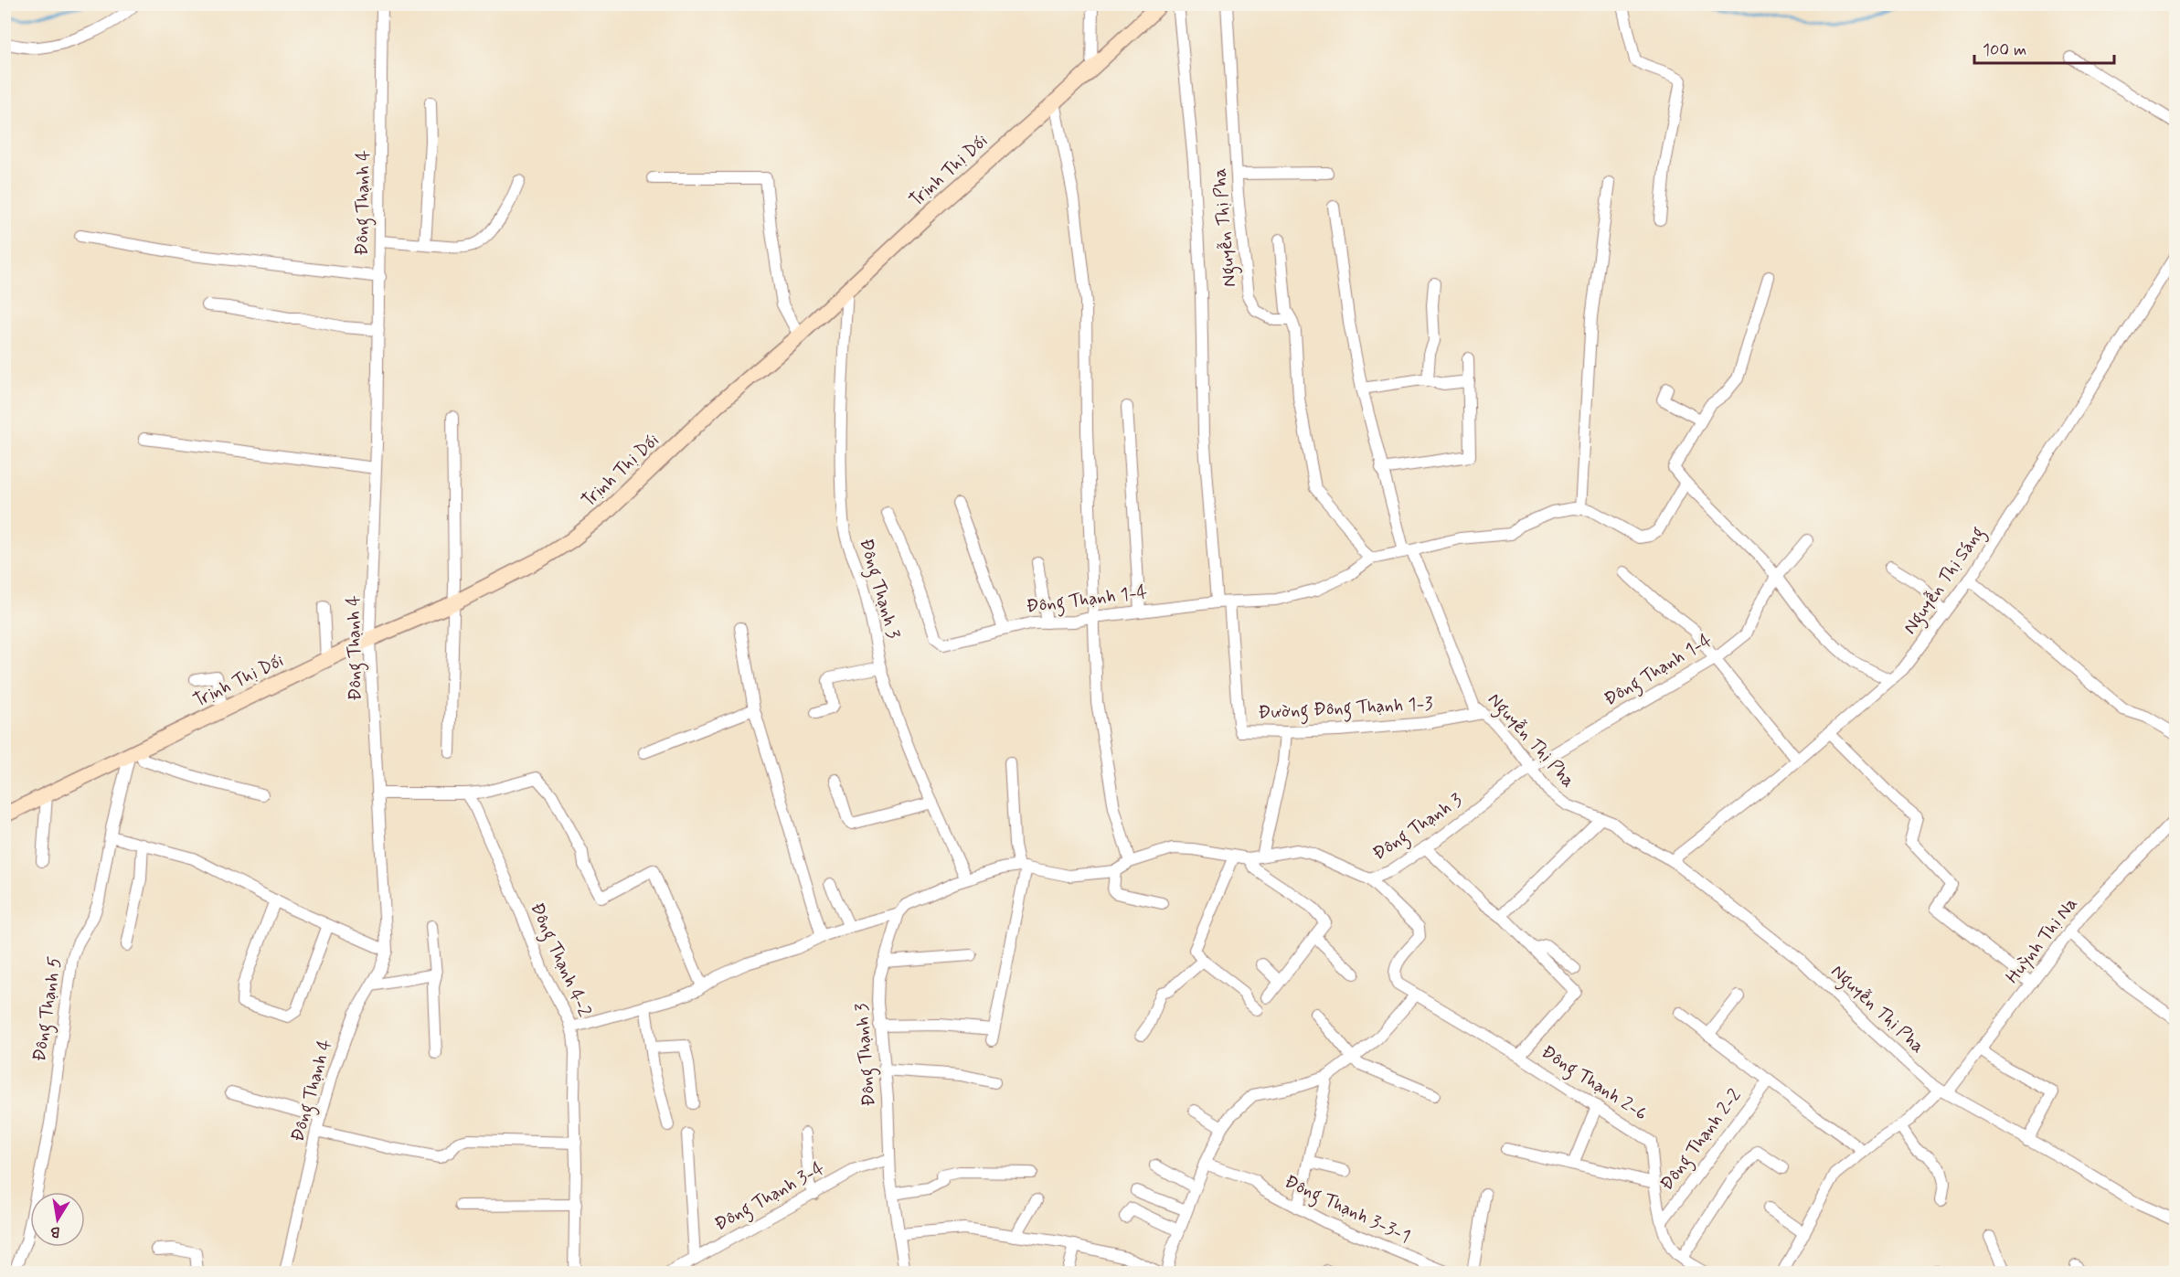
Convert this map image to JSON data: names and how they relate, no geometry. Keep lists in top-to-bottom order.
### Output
{
  "streets": {
    "main road": ["Trịnh Thị Dối"],
    "street": [
      "Đông Thạnh 4",
      "Nguyễn Thị Pha",
      "Nguyễn Thị Sáng",
      "Đông Thạnh 3",
      "Đông Thạnh 1-4",
      "Đường Đông Thạnh 1-3",
      "Huỳnh Thị Na",
      "Đông Thạnh 4-2",
      "Đông Thạnh 5",
      "Đông Thạnh 2-6",
      "Đông Thạnh 2-2",
      "Đông Thạnh 3-4",
      "Đông Thạnh 3-3-1"
    ]
  },
  "crossings": [
    ["Trịnh Thị Dối", "Đông Thạnh 4"],
    ["Trịnh Thị Dối", "Đông Thạnh 3"],
    ["Trịnh Thị Dối", "Đông Thạnh 5"],
    ["Nguyễn Thị Pha", "Nguyễn Thị Sáng"],
    ["Nguyễn Thị Pha", "Đông Thạnh 3"],
    ["Nguyễn Thị Pha", "Đông Thạnh 1-4"],
    ["Nguyễn Thị Pha", "Đường Đông Thạnh 1-3"],
    ["Nguyễn Thị Pha", "Huỳnh Thị Na"],
    ["Đông Thạnh 3", "Đông Thạnh 1-4"],
    ["Đông Thạnh 3", "Đông Thạnh 2-6"],
    ["Đông Thạnh 3", "Đông Thạnh 3-4"],
    ["Đông Thạnh 1-4", "Đường Đông Thạnh 1-3"],
    ["Đông Thạnh 2-6", "Đông Thạnh 2-2"]
  ],
  "scale_bar": "100 m",
  "north": "bottom"
}
